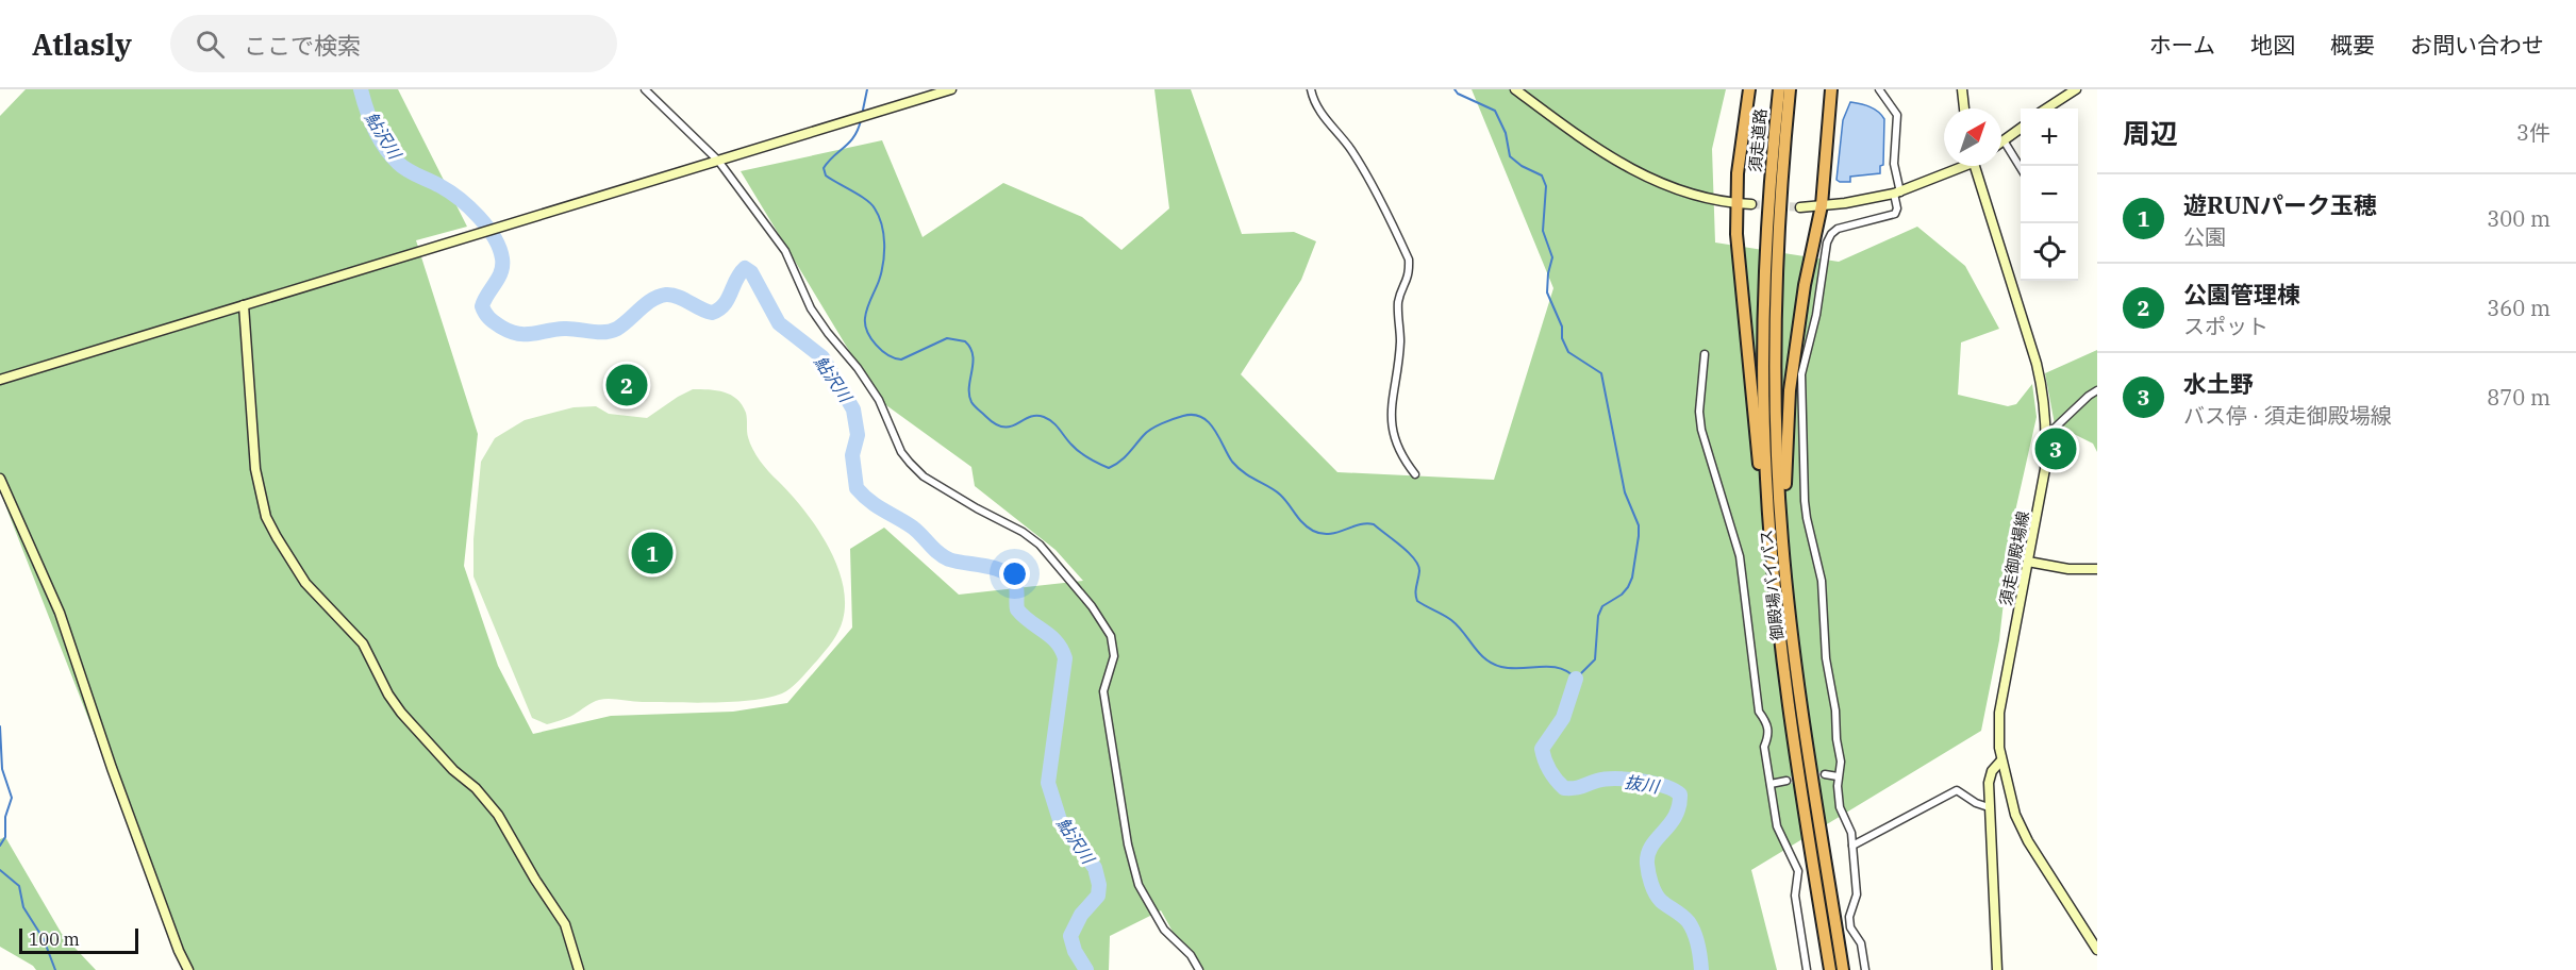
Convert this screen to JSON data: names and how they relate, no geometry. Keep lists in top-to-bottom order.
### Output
{
  "streets": {
    "highway": ["須走道路", "御殿場バイパス"],
    "street": ["須走御殿場線"]
  },
  "crossings": [
    ["須走道路", "御殿場バイパス"]
  ],
  "water": ["鮎沢川", "抜川"],
  "scale_bar": "100 m",
  "north": "top right",
  "page": {
    "header": "Atlasly",
    "search": "ここで検索",
    "nav": [
      "ホーム",
      "地図",
      "概要",
      "お問い合わせ"
    ],
    "heading": ["周辺", "3件"],
    "map_buttons": ["+", "−"],
    "list": [
      {
        "mark": "1",
        "name": "遊RUNパーク玉穂",
        "note": "公園",
        "value": "300 m"
      },
      {
        "mark": "2",
        "name": "公園管理棟",
        "note": "スポット",
        "value": "360 m"
      },
      {
        "mark": "3",
        "name": "水土野",
        "note": "バス停 · 須走御殿場線",
        "value": "870 m"
      }
    ],
    "pins": ["2", "3", "1"],
    "scale": "100 m"
  }
}
